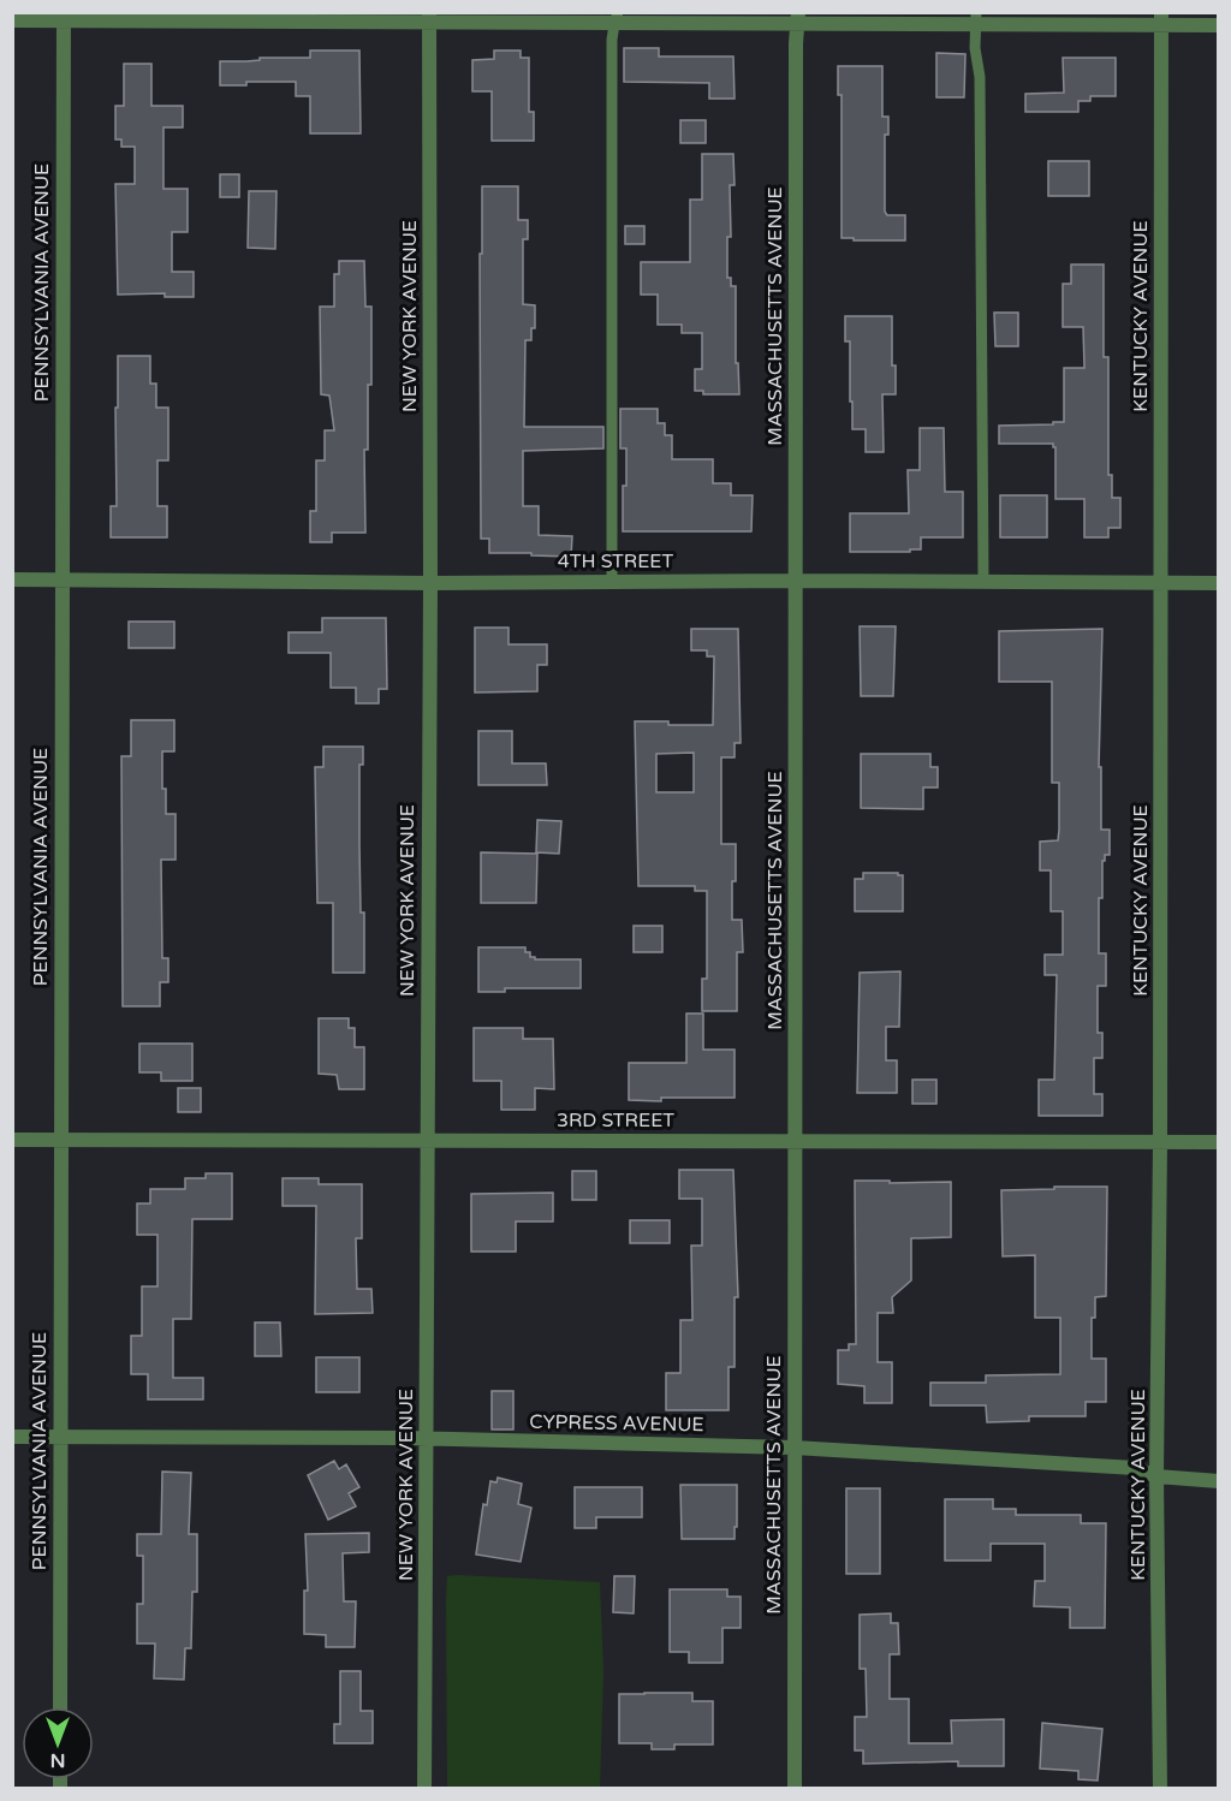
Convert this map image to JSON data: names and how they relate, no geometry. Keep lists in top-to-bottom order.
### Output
{
  "streets": {
    "street": [
      "PENNSYLVANIA AVENUE",
      "NEW YORK AVENUE",
      "MASSACHUSETTS AVENUE",
      "KENTUCKY AVENUE",
      "4TH STREET",
      "3RD STREET",
      "CYPRESS AVENUE"
    ]
  },
  "crossings": [
    ["PENNSYLVANIA AVENUE", "4TH STREET"],
    ["PENNSYLVANIA AVENUE", "3RD STREET"],
    ["PENNSYLVANIA AVENUE", "CYPRESS AVENUE"],
    ["NEW YORK AVENUE", "4TH STREET"],
    ["NEW YORK AVENUE", "3RD STREET"],
    ["NEW YORK AVENUE", "CYPRESS AVENUE"],
    ["MASSACHUSETTS AVENUE", "4TH STREET"],
    ["MASSACHUSETTS AVENUE", "3RD STREET"],
    ["MASSACHUSETTS AVENUE", "CYPRESS AVENUE"],
    ["KENTUCKY AVENUE", "4TH STREET"],
    ["KENTUCKY AVENUE", "3RD STREET"],
    ["KENTUCKY AVENUE", "CYPRESS AVENUE"]
  ],
  "north": "bottom"
}
